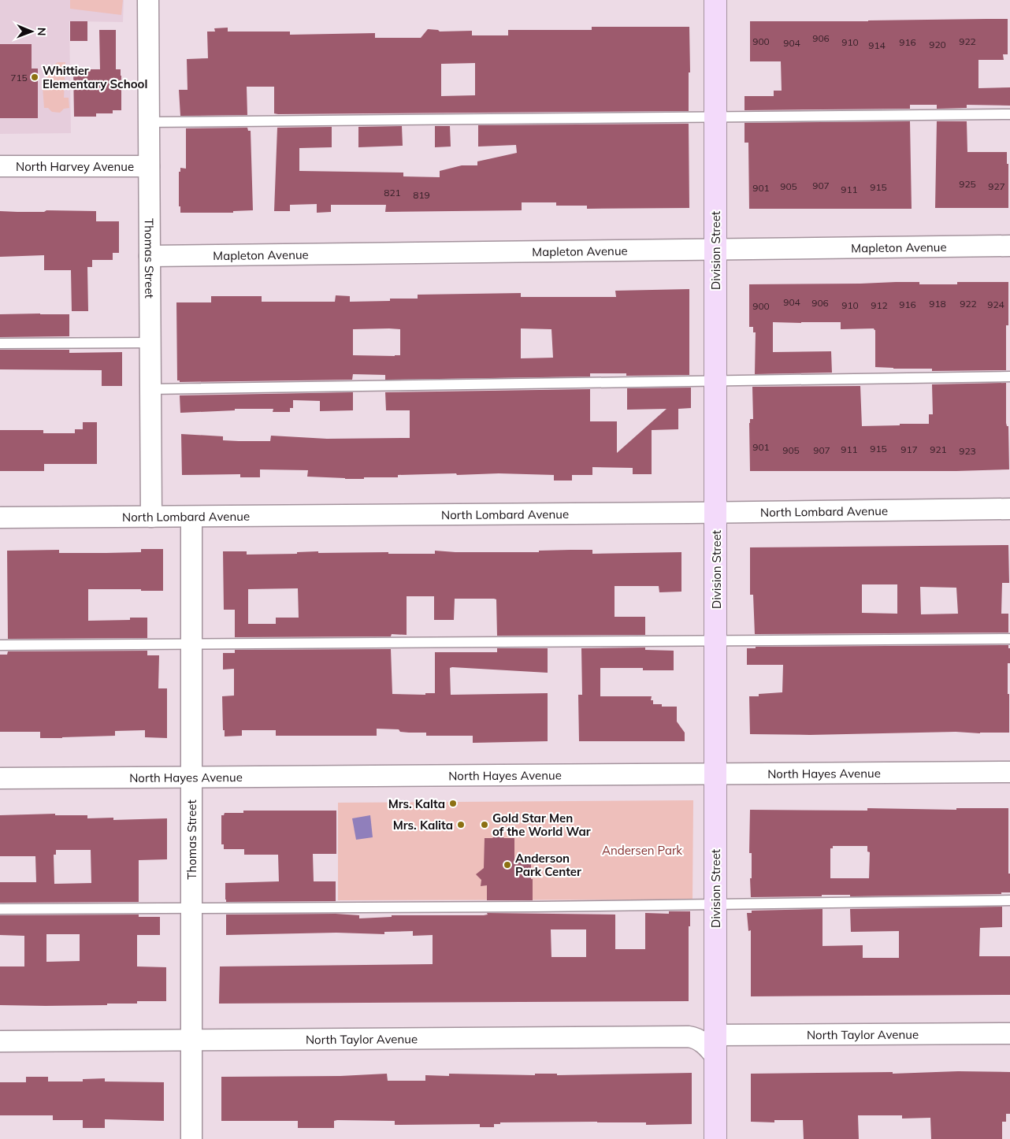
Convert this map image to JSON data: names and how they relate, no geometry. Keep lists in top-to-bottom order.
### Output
{
  "streets": {
    "street": [
      "North Harvey Avenue",
      "Mapleton Avenue",
      "Division Street",
      "Thomas Street",
      "North Lombard Avenue",
      "North Hayes Avenue",
      "North Taylor Avenue"
    ]
  },
  "crossings": [
    ["North Harvey Avenue", "Thomas Street"],
    ["Mapleton Avenue", "Division Street"],
    ["Mapleton Avenue", "Thomas Street"],
    ["Division Street", "North Lombard Avenue"],
    ["Division Street", "North Hayes Avenue"],
    ["Division Street", "North Taylor Avenue"],
    ["Thomas Street", "North Lombard Avenue"],
    ["Thomas Street", "North Hayes Avenue"],
    ["Thomas Street", "North Taylor Avenue"]
  ],
  "parks": ["Andersen Park"],
  "places": [
    "Whittier Elementary School",
    "Mrs. Kalta",
    "Mrs. Kalita",
    "Gold Star Men of the World War",
    "Anderson Park Center"
  ],
  "house_numbers": [
    "906",
    "900",
    "922",
    "910",
    "916",
    "904",
    "920",
    "914",
    "715",
    "925",
    "907",
    "905",
    "927",
    "915",
    "901",
    "911",
    "821",
    "819",
    "904",
    "906",
    "918",
    "922",
    "916",
    "924",
    "910",
    "912",
    "900",
    "901",
    "915",
    "911",
    "917",
    "921",
    "905",
    "907",
    "923"
  ],
  "north": "right"
}
